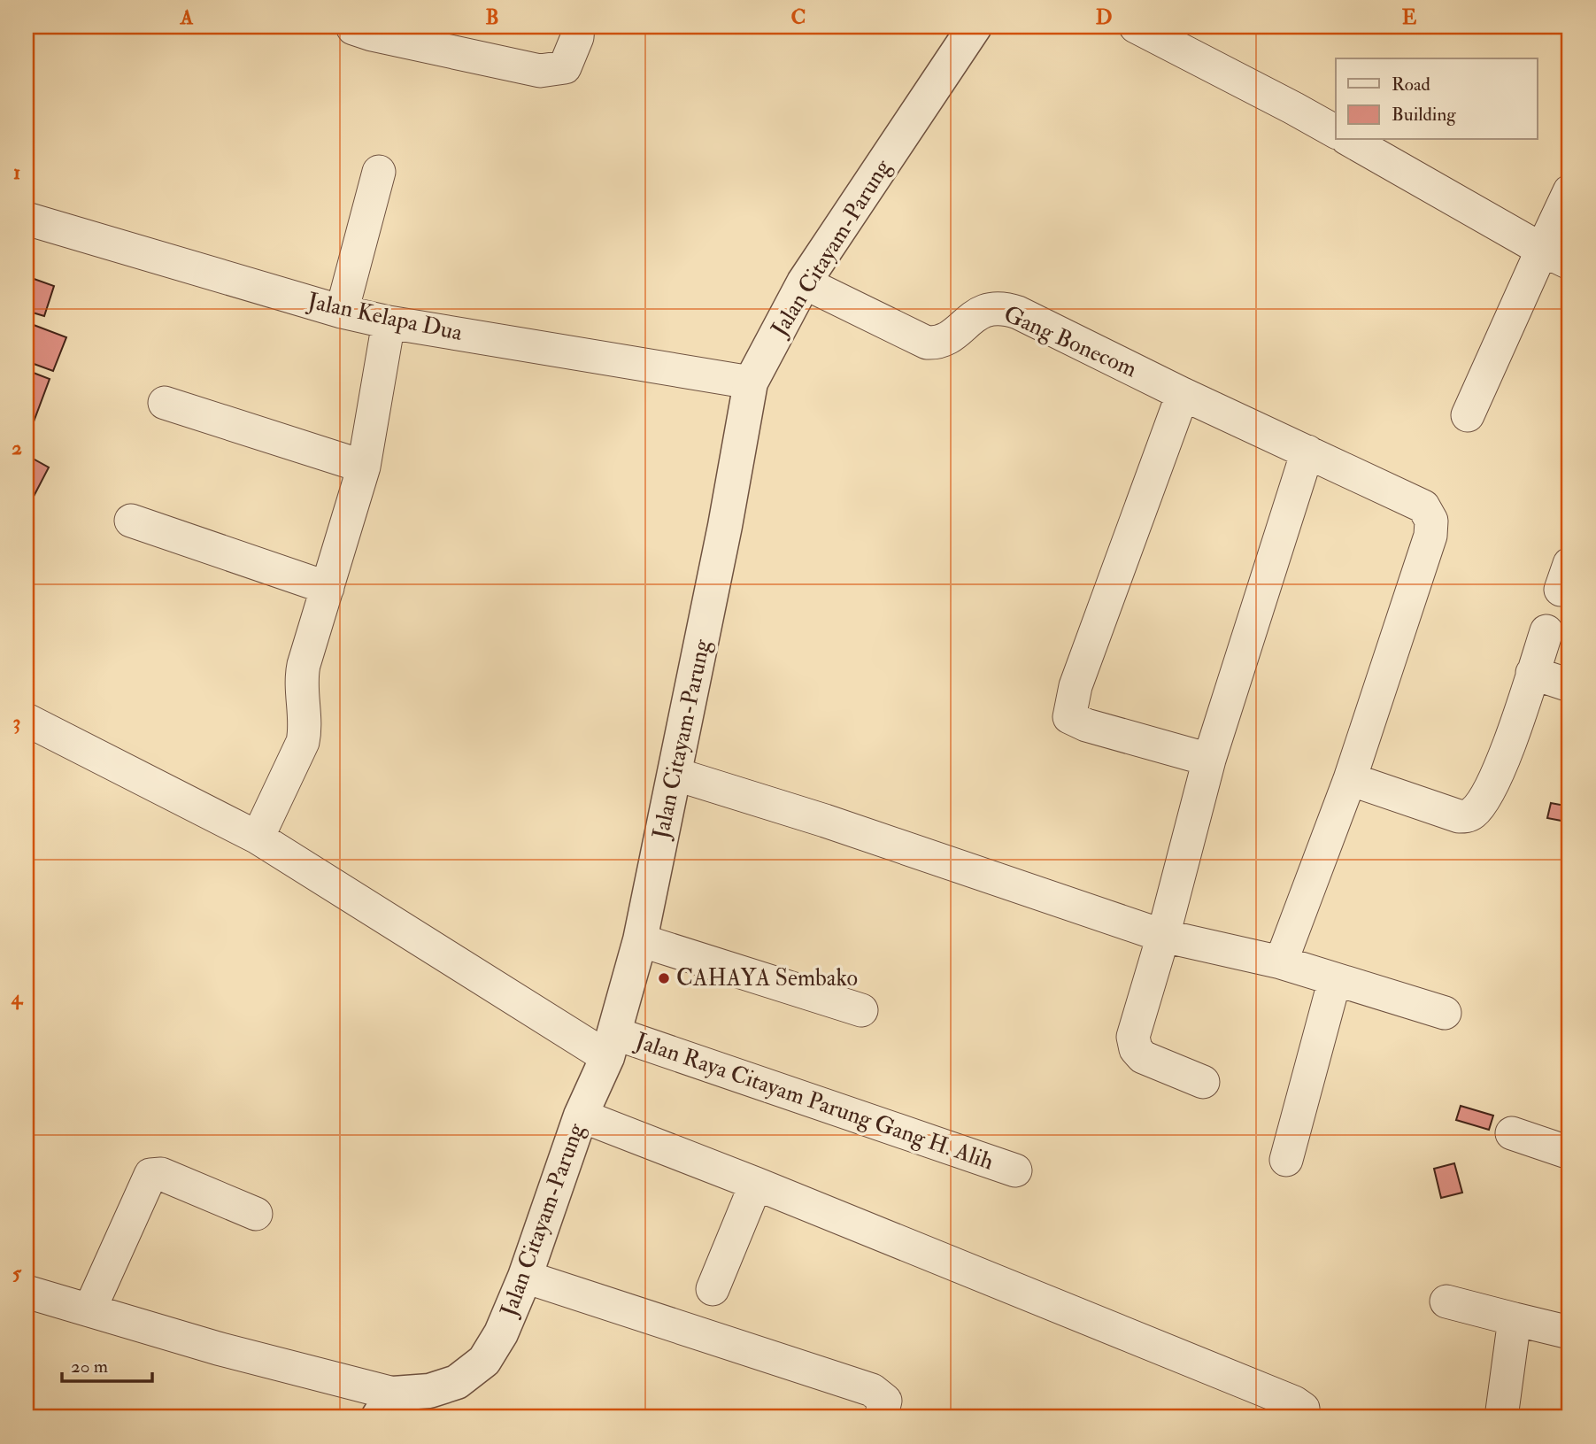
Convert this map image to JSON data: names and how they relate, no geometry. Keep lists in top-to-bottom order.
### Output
{
  "streets": {
    "street": [
      "Jalan Citayam-Parung",
      "Jalan Kelapa Dua",
      "Gang Bonecom",
      "Jalan Raya Citayam Parung Gang H. Alih"
    ]
  },
  "crossings": [
    ["Jalan Citayam-Parung", "Jalan Kelapa Dua"],
    ["Jalan Citayam-Parung", "Gang Bonecom"],
    ["Jalan Citayam-Parung", "Jalan Raya Citayam Parung Gang H. Alih"]
  ],
  "places": ["CAHAYA Sembako"],
  "legend": ["Road", "Building"],
  "scale_bar": "20 m",
  "grid": {
    "columns": [
      "A",
      "B",
      "C",
      "D",
      "E"
    ],
    "rows": [
      "1",
      "2",
      "3",
      "4",
      "5"
    ]
  }
}
